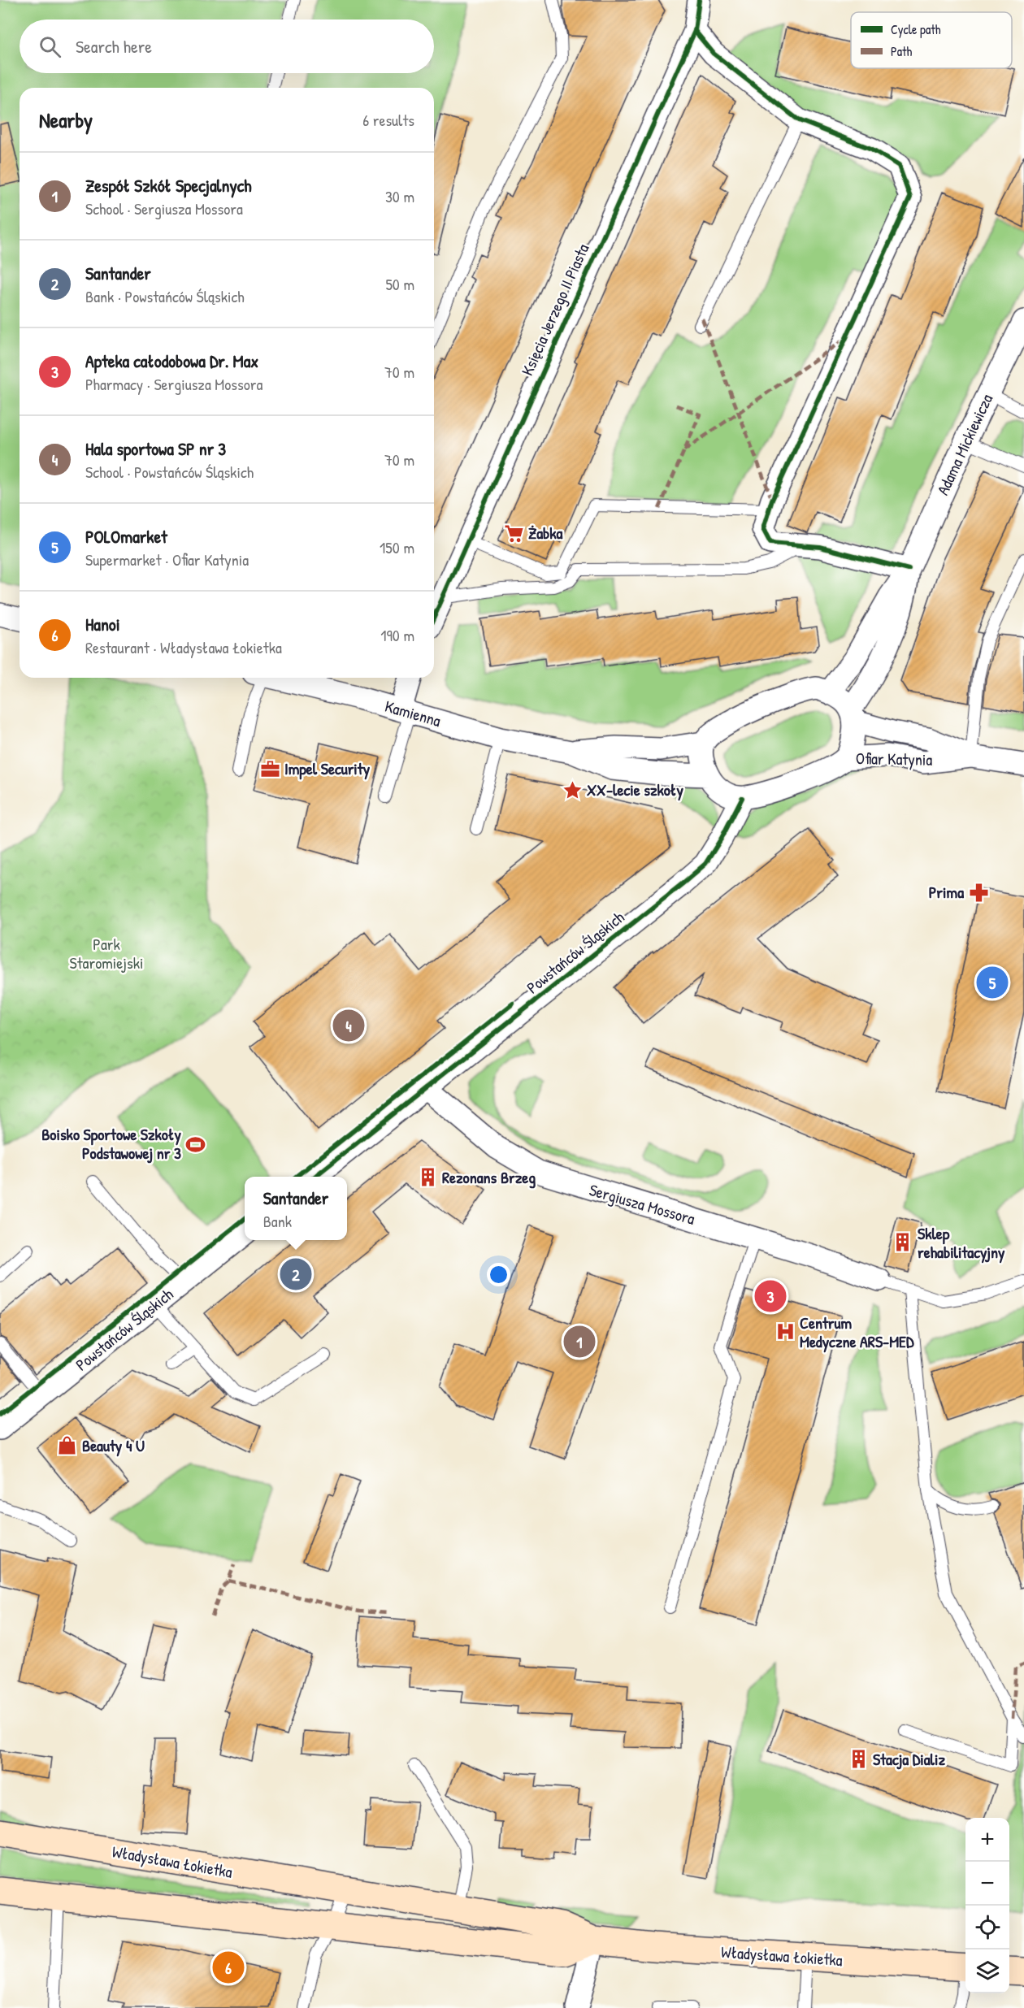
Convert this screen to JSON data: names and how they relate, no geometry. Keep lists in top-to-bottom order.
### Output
{
  "streets": {
    "main road": ["Władysława Łokietka"],
    "street": [
      "Księcia Jerzego II Piasta",
      "Adama Mickiewicza",
      "Kamienna",
      "Ofiar Katynia",
      "Powstańców Śląskich",
      "Sergiusza Mossora"
    ]
  },
  "crossings": [
    ["Adama Mickiewicza", "Ofiar Katynia"],
    ["Powstańców Śląskich", "Sergiusza Mossora"]
  ],
  "parks": ["Park Staromiejski"],
  "places": {
    "supermarket": ["Żabka"],
    "office": ["Impel Security"],
    "place": ["XX-lecie szkoły"],
    "pharmacy": ["Prima"],
    "sports": ["Boisko Sportowe Szkoły Podstawowej nr 3"],
    "building": ["Rezonans Brzeg", "Sklep rehabilitacyjny", "Stacja Dializ"],
    "hospital": ["Centrum Medyczne ARS-MED"],
    "shop": ["Beauty 4 U"]
  },
  "legend": ["Cycle path", "Path"],
  "page": {
    "search": "Search here",
    "heading": ["Nearby", "6 results"],
    "list": [
      {
        "mark": "1",
        "name": "Zespół Szkół Specjalnych",
        "note": "School · Sergiusza Mossora",
        "value": "30 m"
      },
      {
        "mark": "2",
        "name": "Santander",
        "note": "Bank · Powstańców Śląskich",
        "value": "50 m"
      },
      {
        "mark": "3",
        "name": "Apteka całodobowa Dr. Max",
        "note": "Pharmacy · Sergiusza Mossora",
        "value": "70 m"
      },
      {
        "mark": "4",
        "name": "Hala sportowa SP nr 3",
        "note": "School · Powstańców Śląskich",
        "value": "70 m"
      },
      {
        "mark": "5",
        "name": "POLOmarket",
        "note": "Supermarket · Ofiar Katynia",
        "value": "150 m"
      },
      {
        "mark": "6",
        "name": "Hanoi",
        "note": "Restaurant · Władysława Łokietka",
        "value": "190 m"
      }
    ],
    "pins": [
      "5",
      "4",
      "2",
      "3",
      "1",
      "6"
    ],
    "popup": ["Santander", "Bank"],
    "map_buttons": ["+", "−"]
  }
}
